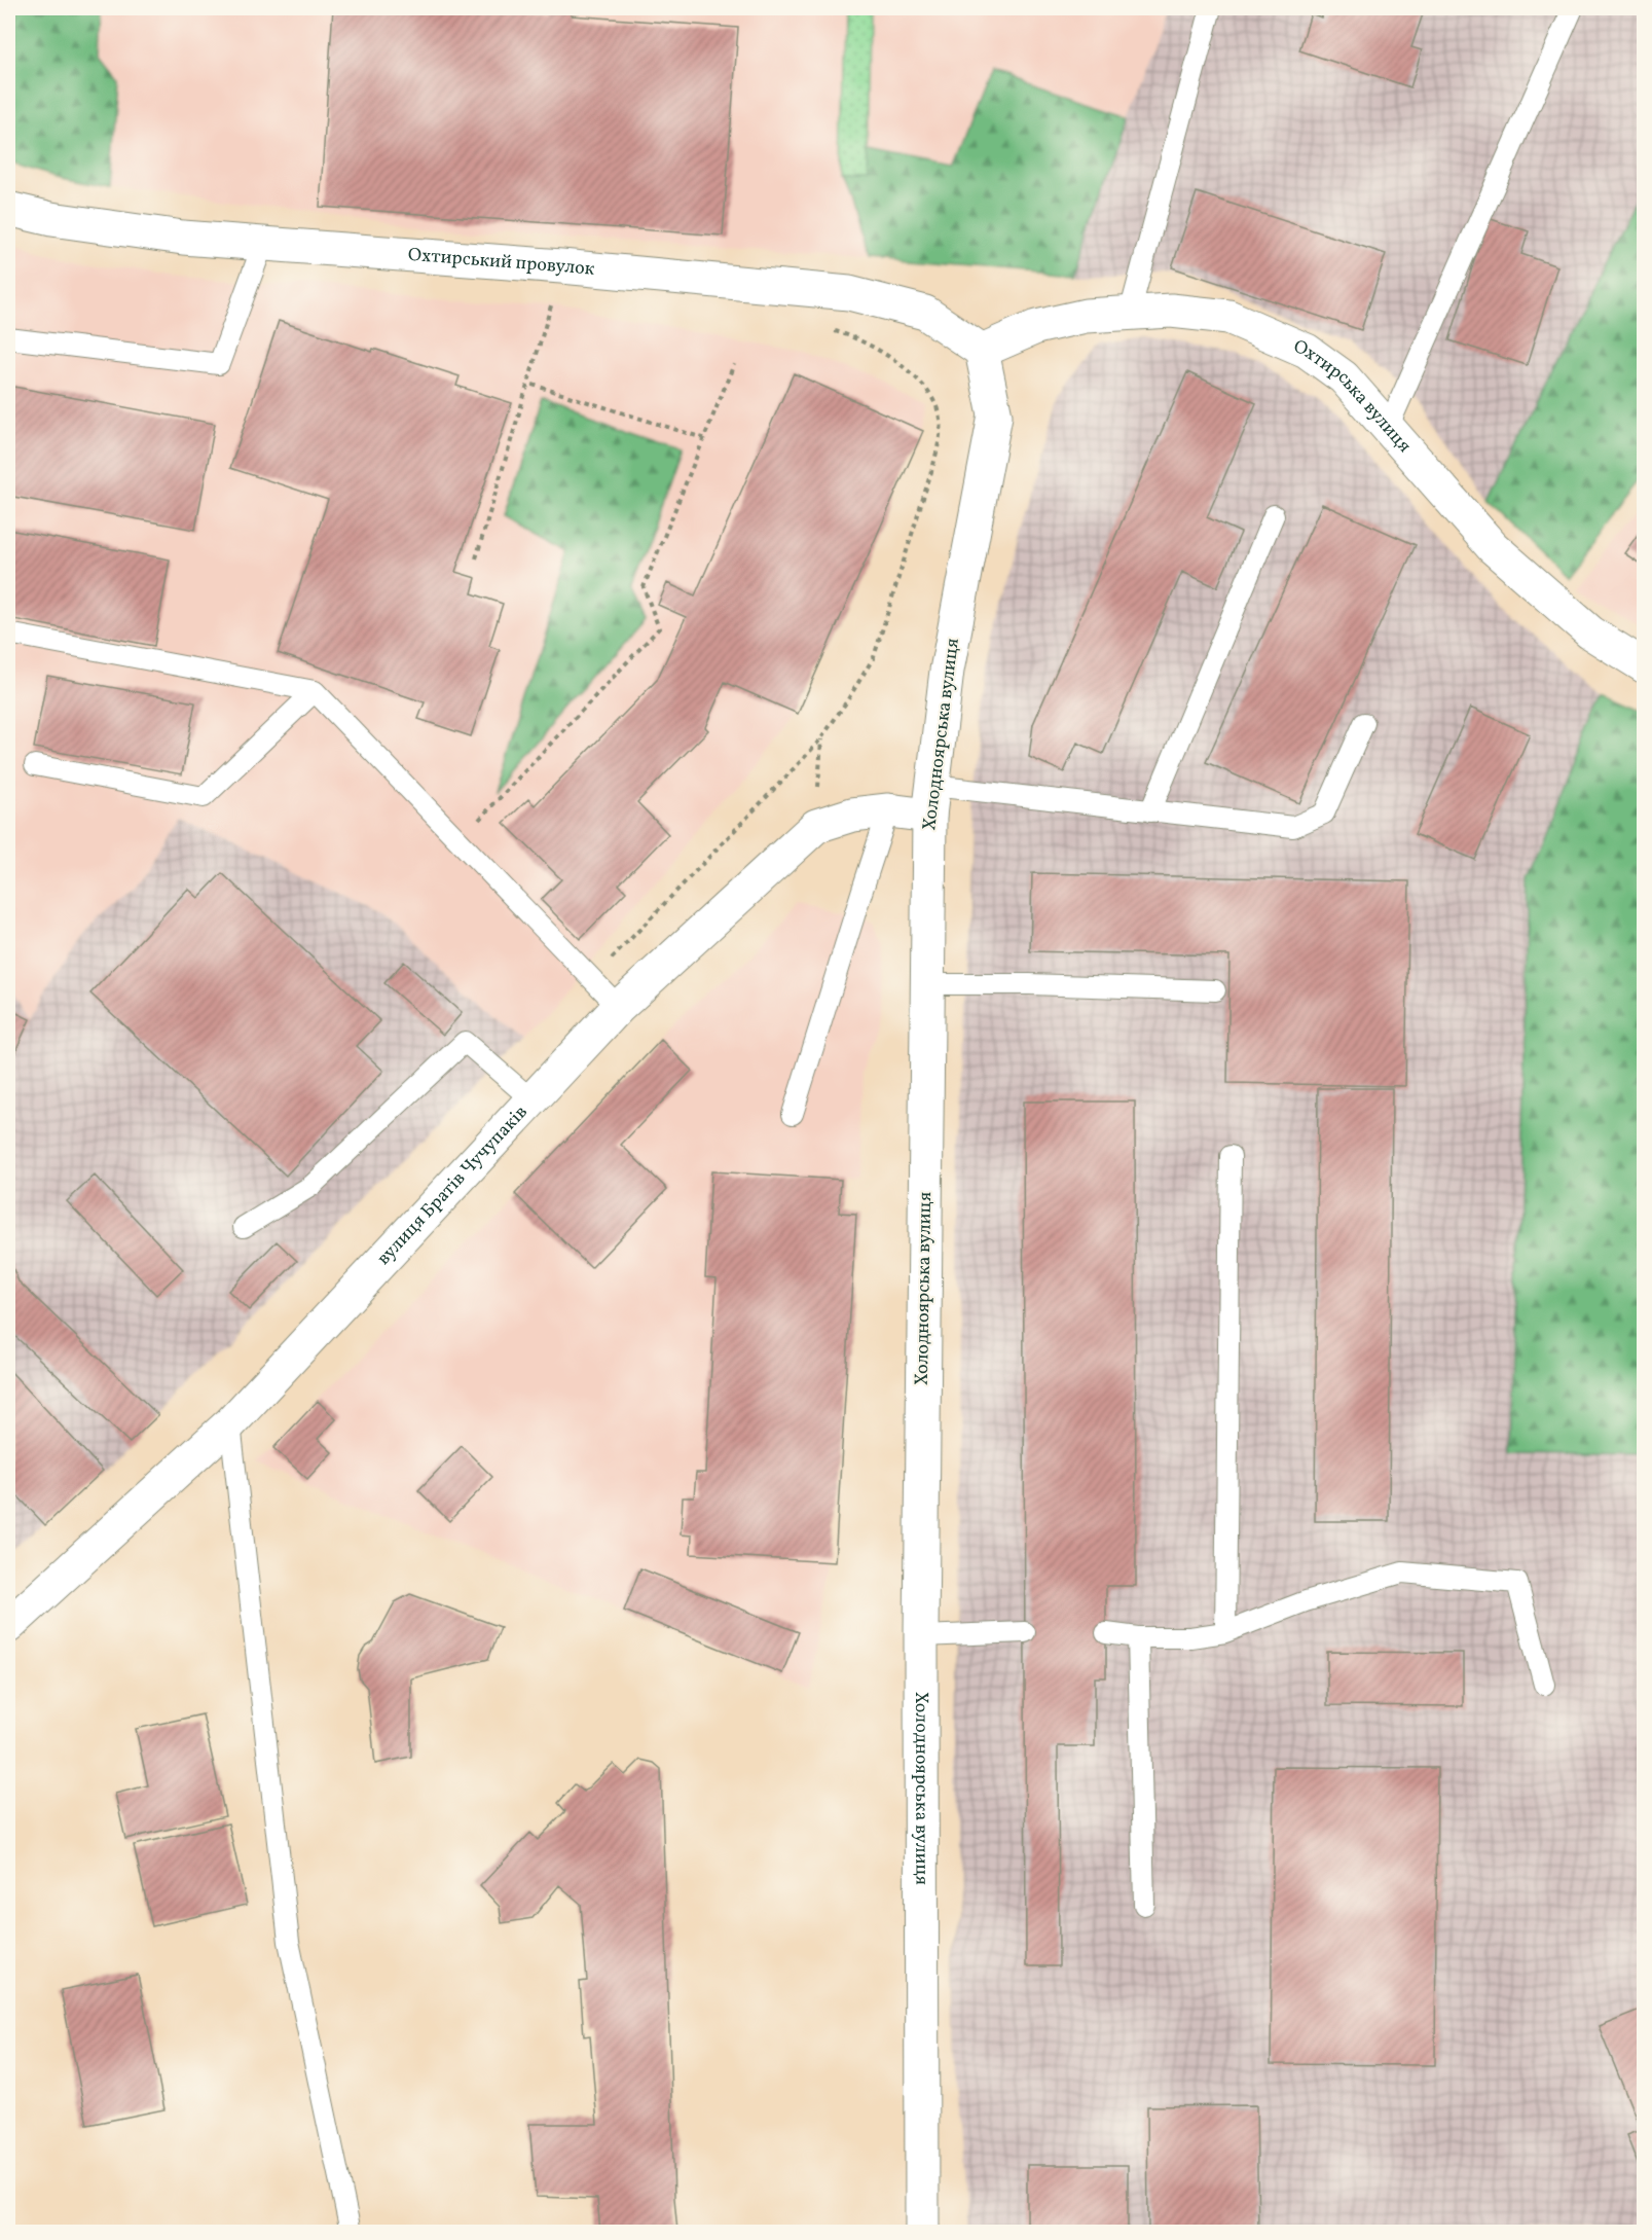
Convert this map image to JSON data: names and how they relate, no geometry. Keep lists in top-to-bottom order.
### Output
{
  "streets": {
    "main road": [
      "Охтирський провулок",
      "Охтирська вулиця",
      "Холодноярська вулиця",
      "вулиця Братів Чучупаків"
    ]
  },
  "crossings": [
    ["Охтирський провулок", "Охтирська вулиця"],
    ["Охтирський провулок", "Холодноярська вулиця"],
    ["Охтирська вулиця", "Холодноярська вулиця"],
    ["Холодноярська вулиця", "вулиця Братів Чучупаків"]
  ]
}
